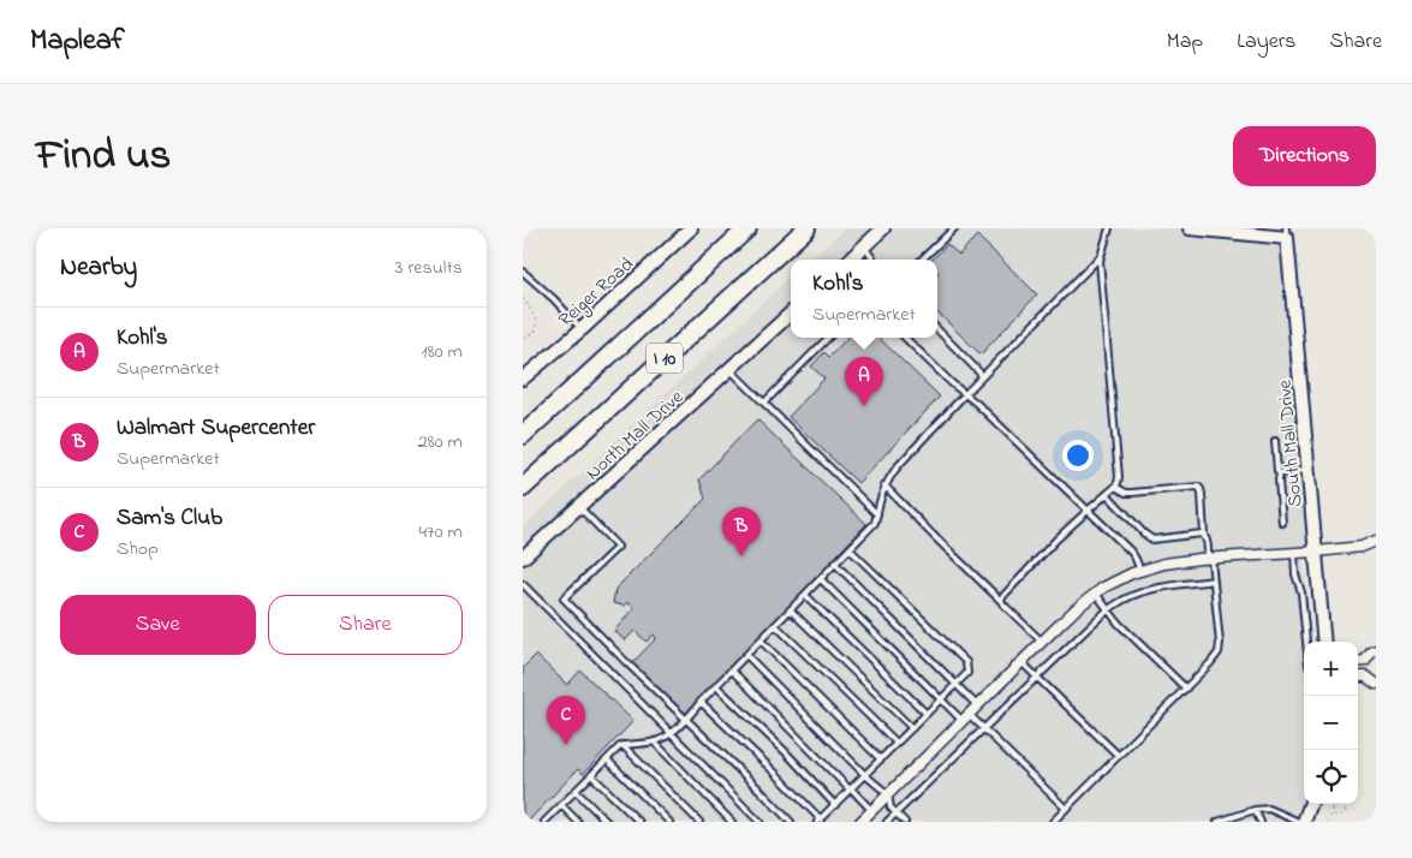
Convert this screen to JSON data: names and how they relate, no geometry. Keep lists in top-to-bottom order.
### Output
{
  "streets": {
    "highway": ["I 10"],
    "street": ["Reiger Road", "North Mall Drive", "South Mall Drive"]
  },
  "page": {
    "header": "Mapleaf",
    "nav": ["Map", "Layers", "Share"],
    "title": "Find us",
    "buttons": [
      "Directions",
      ["Save", "Share"]
    ],
    "heading": ["Nearby", "3 results"],
    "popup": ["Kohl's", "Supermarket"],
    "list": [
      {
        "mark": "A",
        "name": "Kohl's",
        "note": "Supermarket",
        "value": "180 m"
      },
      {
        "mark": "B",
        "name": "Walmart Supercenter",
        "note": "Supermarket",
        "value": "280 m"
      },
      {
        "mark": "C",
        "name": "Sam's Club",
        "note": "Shop",
        "value": "470 m"
      }
    ],
    "pins": ["A", "B", "C"],
    "map_buttons": ["+", "−"]
  }
}
